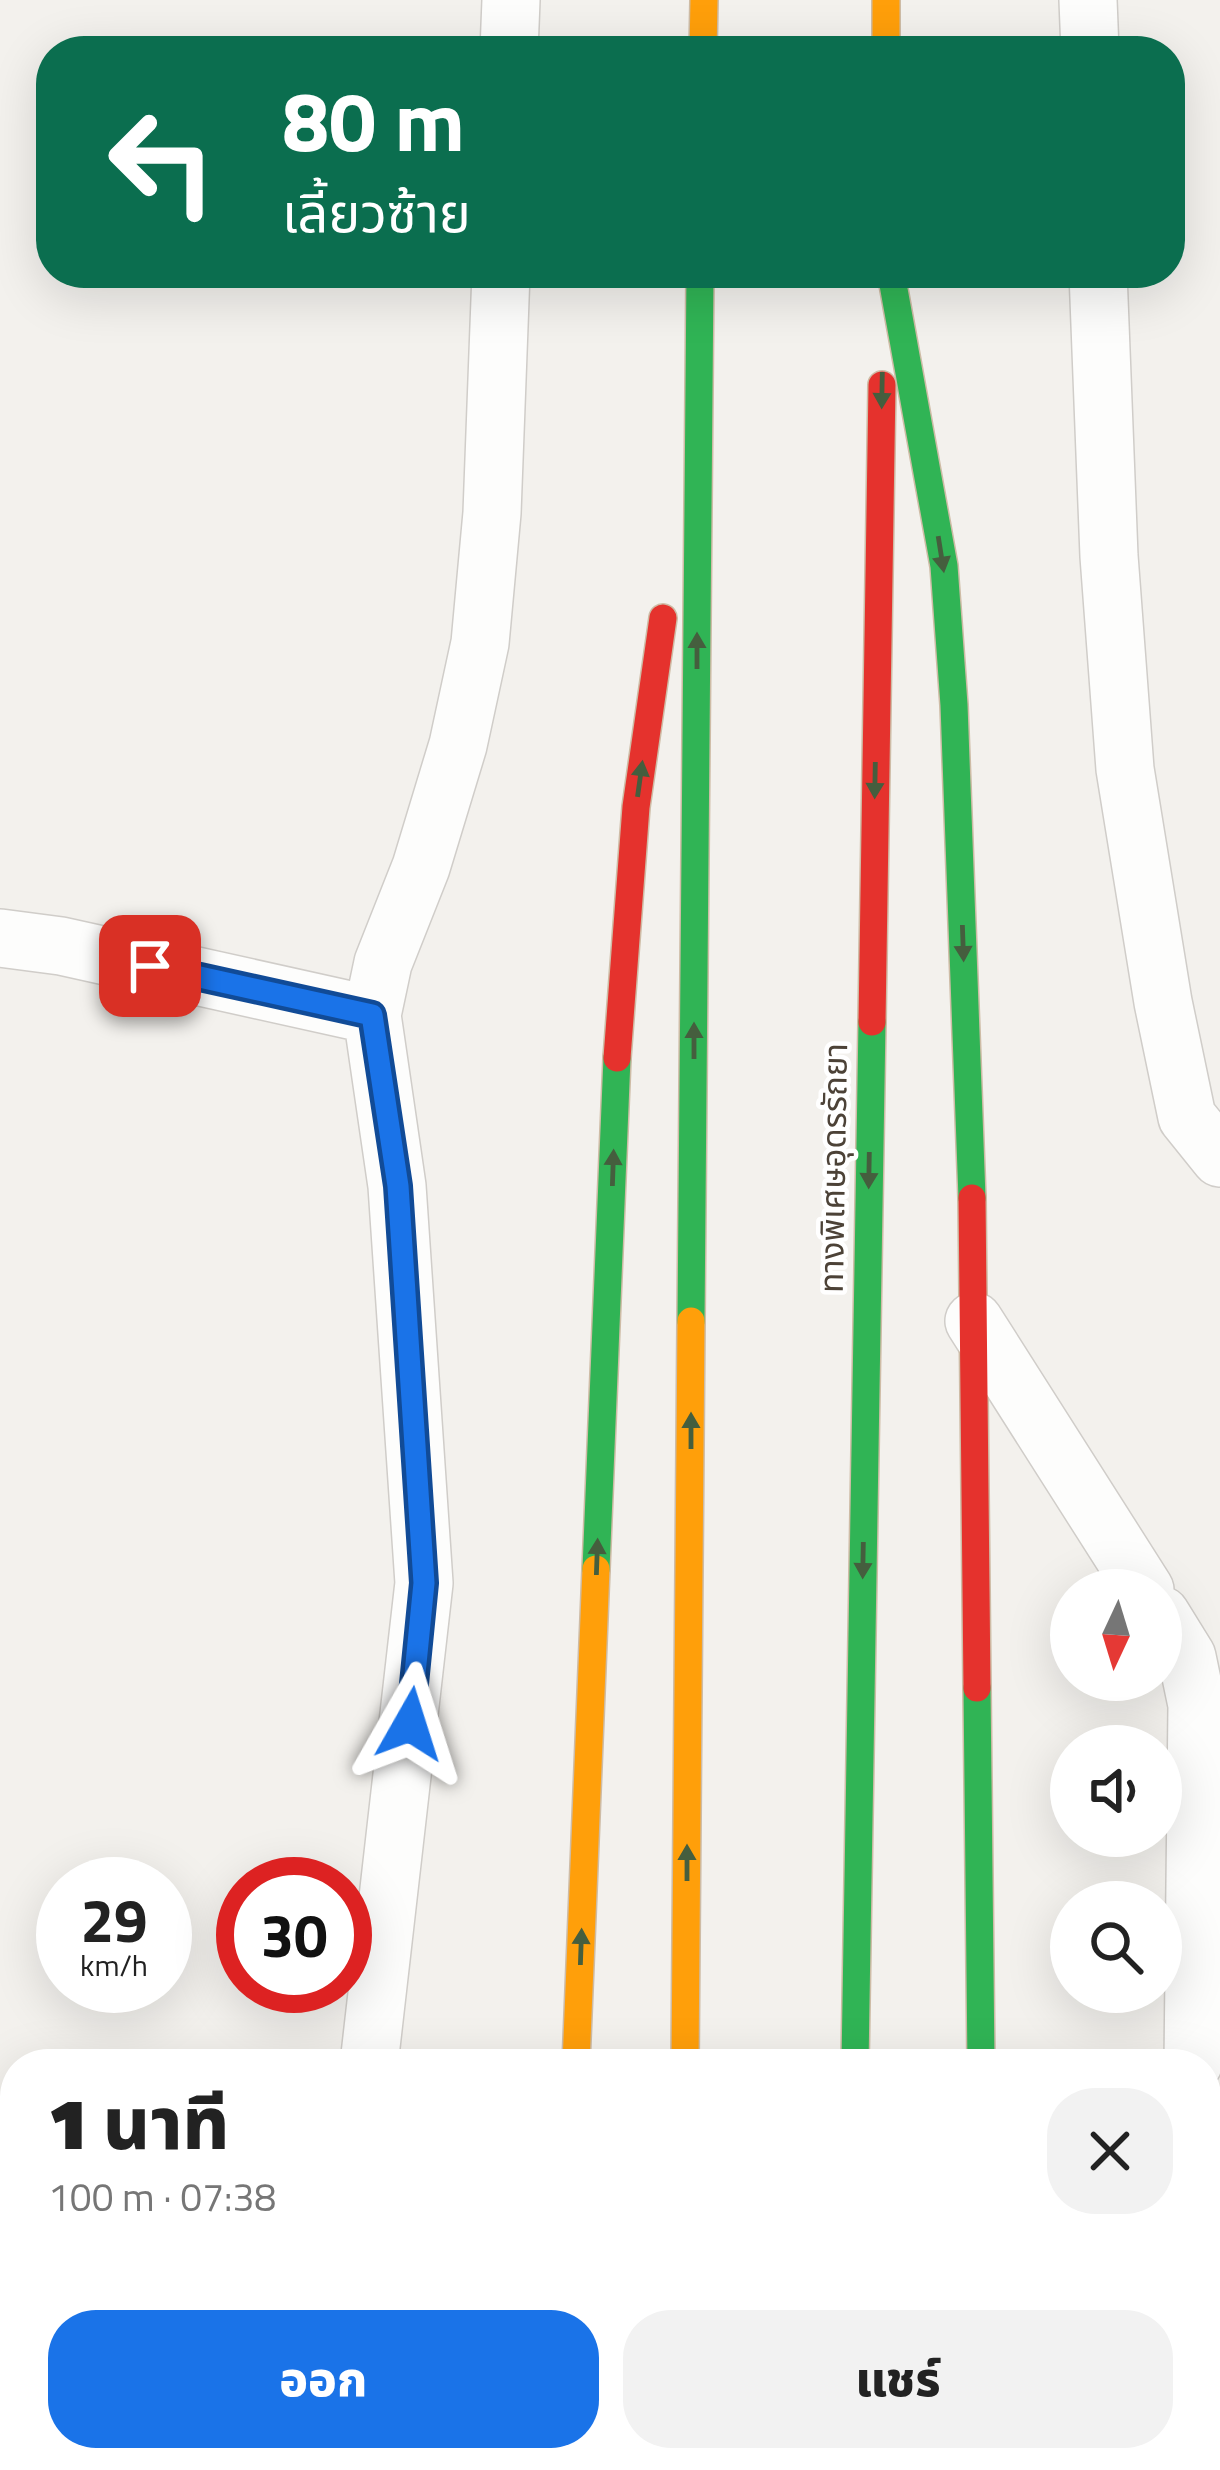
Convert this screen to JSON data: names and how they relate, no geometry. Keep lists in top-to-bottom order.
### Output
{
  "streets": {
    "highway": ["ทางพิเศษอุดรรัถยา"]
  },
  "north": "bottom",
  "page": {
    "turn": ["80 m", "เลี้ยวซ้าย"],
    "speed": "29 km/h",
    "limit": "30",
    "heading": ["1 นาที", "100 m · 07:38"],
    "buttons": ["ออก", "แชร์"]
  }
}
